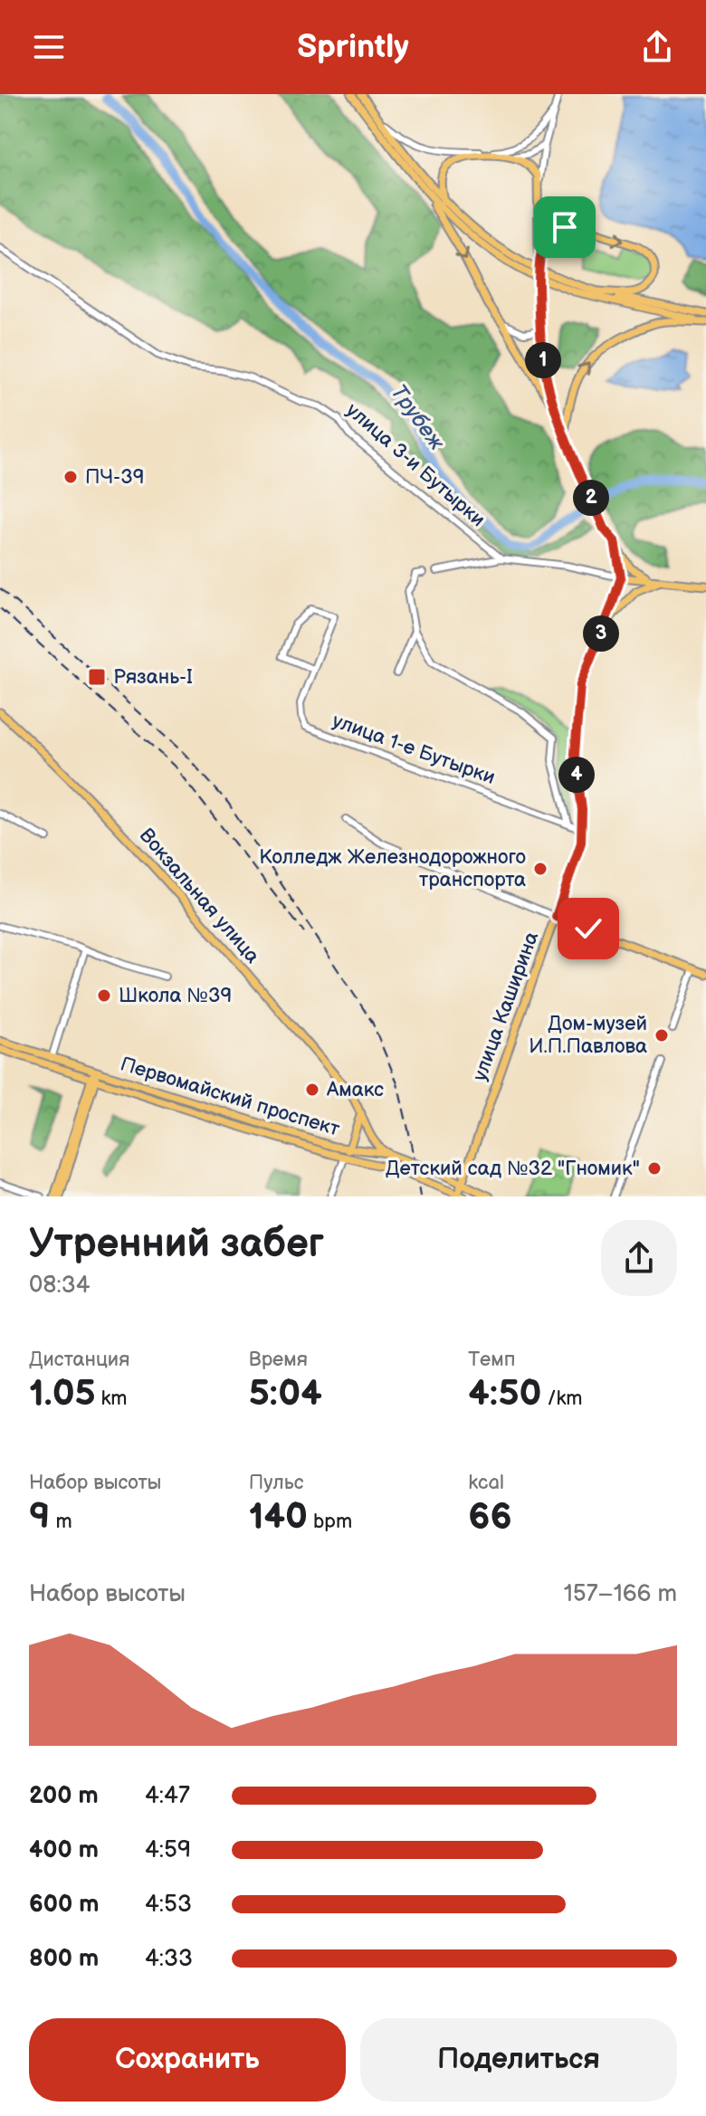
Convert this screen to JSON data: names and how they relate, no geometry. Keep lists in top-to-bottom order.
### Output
{
  "streets": {
    "main road": ["Вокзальная улица", "улица Каширина", "Первомайский проспект"],
    "street": ["улица 3-и Бутырки", "улица 1-е Бутырки"]
  },
  "crossings": [
    ["улица 1-е Бутырки", "улица Каширина"],
    ["Вокзальная улица", "Первомайский проспект"],
    ["улица Каширина", "Первомайский проспект"]
  ],
  "water": ["Трубеж"],
  "places": {
    "other": [
      "ПЧ-39",
      "Колледж Железнодорожного транспорта",
      "Школа №39",
      "Дом-музей И.П.Павлова",
      "Амакс",
      "Детский сад №32 \"Гномик\""
    ],
    "transit": ["Рязань-I"]
  },
  "page": {
    "header": "Sprintly",
    "pins": [
      "1",
      "2",
      "3",
      "4"
    ],
    "heading": ["Утренний забег", "08:34"],
    "stats": [
      ["Дистанция", "1.05 km"],
      ["Время", "5:04"],
      ["Темп", "4:50 /km"],
      ["Набор высоты", "9 m"],
      ["Пульс", "140 bpm"],
      ["kcal", "66"]
    ],
    "chart": ["Набор высоты", "157–166 m"],
    "list": [
      {
        "name": "200 m",
        "note": "4:47"
      },
      {
        "name": "400 m",
        "note": "4:59"
      },
      {
        "name": "600 m",
        "note": "4:53"
      },
      {
        "name": "800 m",
        "note": "4:33"
      }
    ],
    "buttons": ["Сохранить", "Поделиться"]
  }
}
